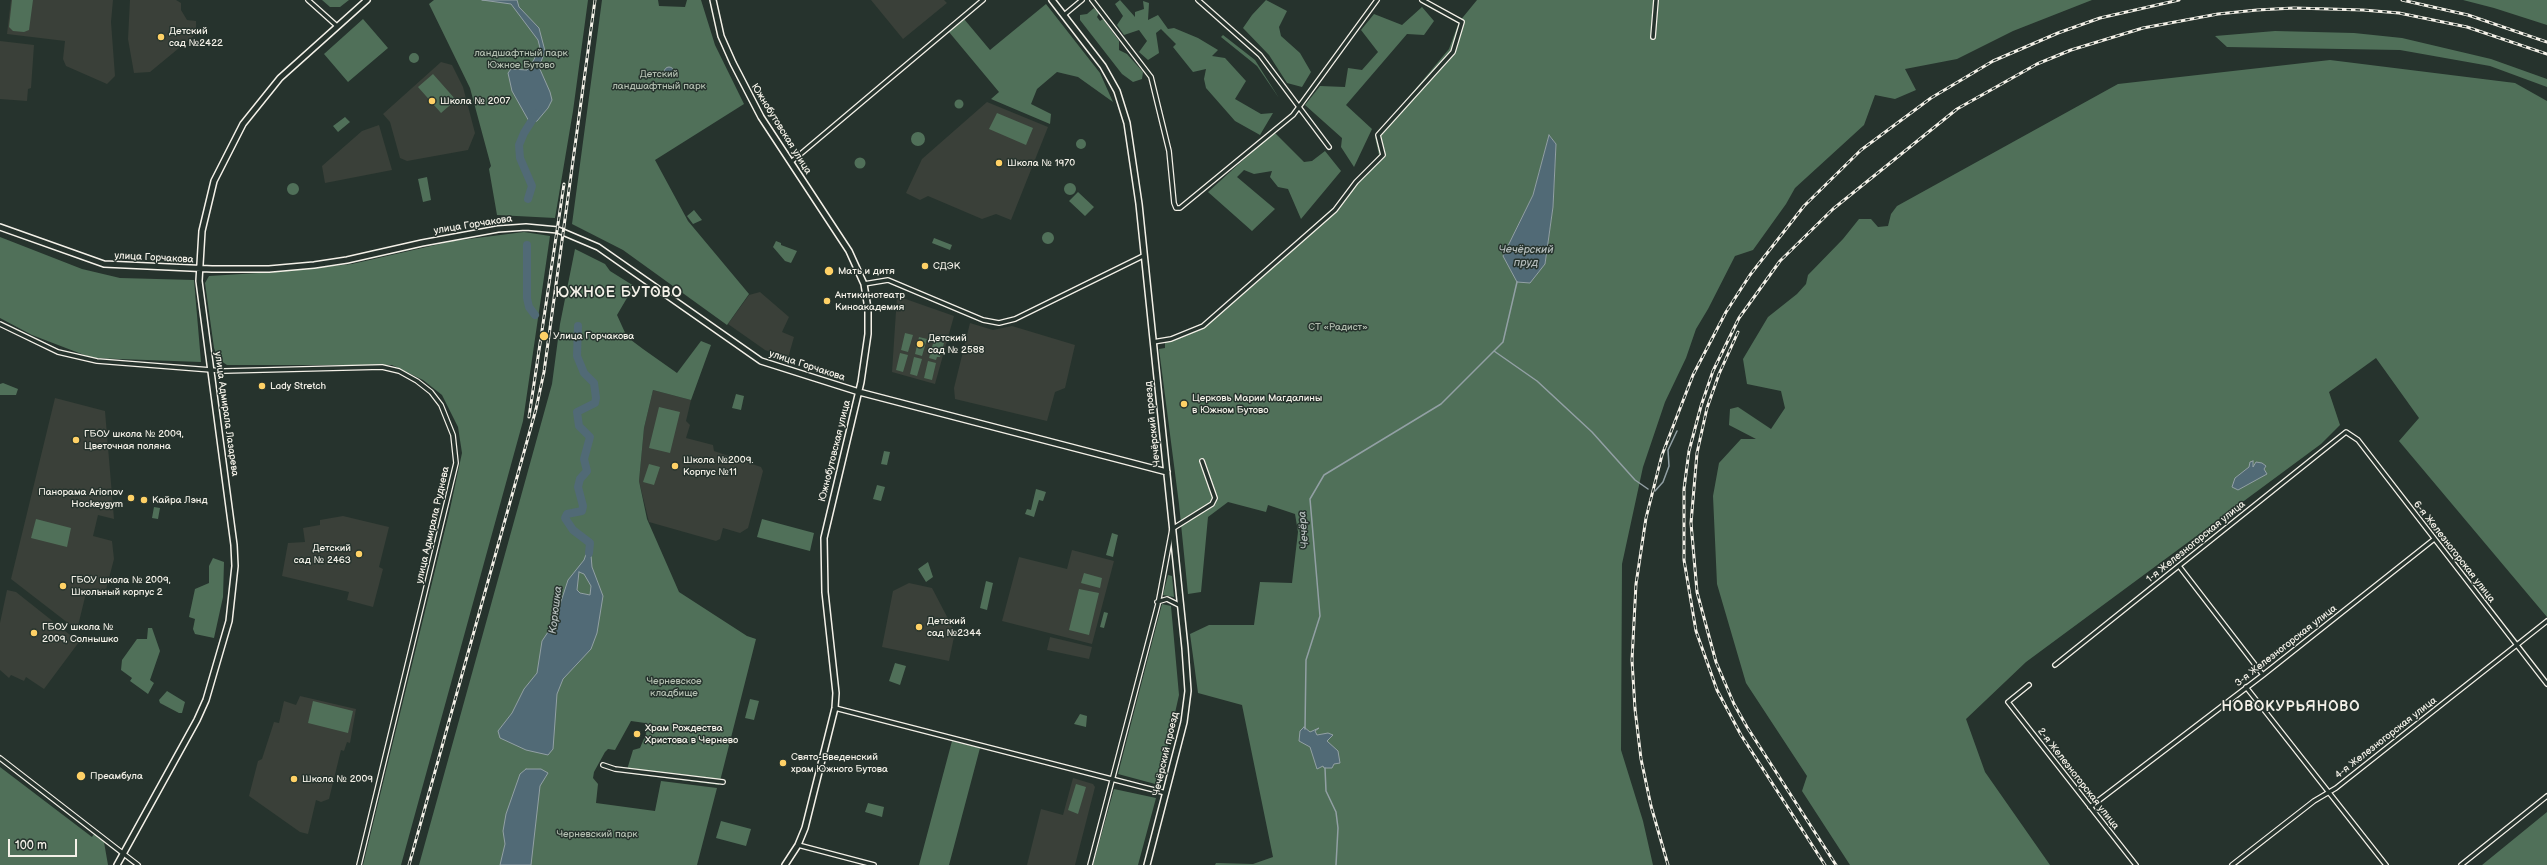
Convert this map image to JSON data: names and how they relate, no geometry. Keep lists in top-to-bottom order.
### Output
{
  "streets": {
    "street": [
      "Южнобутовская улица",
      "улица Горчакова",
      "улица Адмирала Лазарева",
      "Чечёрский проезд",
      "улица Адмирала Руднева",
      "1-я Железногорская улица",
      "6-я Железногорская улица",
      "3-я Железногорская улица",
      "4-я Железногорская улица",
      "2-я Железногорская улица"
    ]
  },
  "crossings": [
    ["Южнобутовская улица", "улица Горчакова"],
    ["улица Горчакова", "улица Адмирала Лазарева"],
    ["улица Горчакова", "Чечёрский проезд"],
    ["улица Адмирала Лазарева", "улица Адмирала Руднева"],
    ["1-я Железногорская улица", "6-я Железногорская улица"],
    ["6-я Железногорская улица", "3-я Железногорская улица"],
    ["6-я Железногорская улица", "4-я Железногорская улица"],
    ["3-я Железногорская улица", "2-я Железногорская улица"]
  ],
  "districts": ["ЮЖНОЕ БУТОВО", "НОВОКУРЬЯНОВО"],
  "water": ["Чечёрский пруд", "Чечёра", "Корюшка"],
  "parks": [
    "ландшафтный парк Южное Бутово",
    "Детский ландшафтный парк",
    "СТ «Радист»",
    "Черневское кладбище",
    "Черневский парк"
  ],
  "places": [
    "Детский сад №2422",
    "Школа № 2007",
    "Школа № 1970",
    "СДЭК",
    "Мать и дитя",
    "Антикинотеатр Киноакадемия",
    "Улица Горчакова",
    "Детский сад № 2588",
    "Lady Stretch",
    "Церковь Марии Магдалины в Южном Бутово",
    "ГБОУ школа № 2009, Цветочная поляна",
    "Школа №2009. Корпус №11",
    "Панорама Arionov Hockeygym",
    "Кайра Лэнд",
    "Детский сад № 2463",
    "ГБОУ школа № 2009, Школьный корпус 2",
    "Детский сад №2344",
    "ГБОУ школа № 2009, Солнышко",
    "Храм Рождества Христова в Чернево",
    "Свято-Введенский храм Южного Бутова",
    "Преамбула",
    "Школа № 2009"
  ],
  "scale_bar": "100 m"
}
